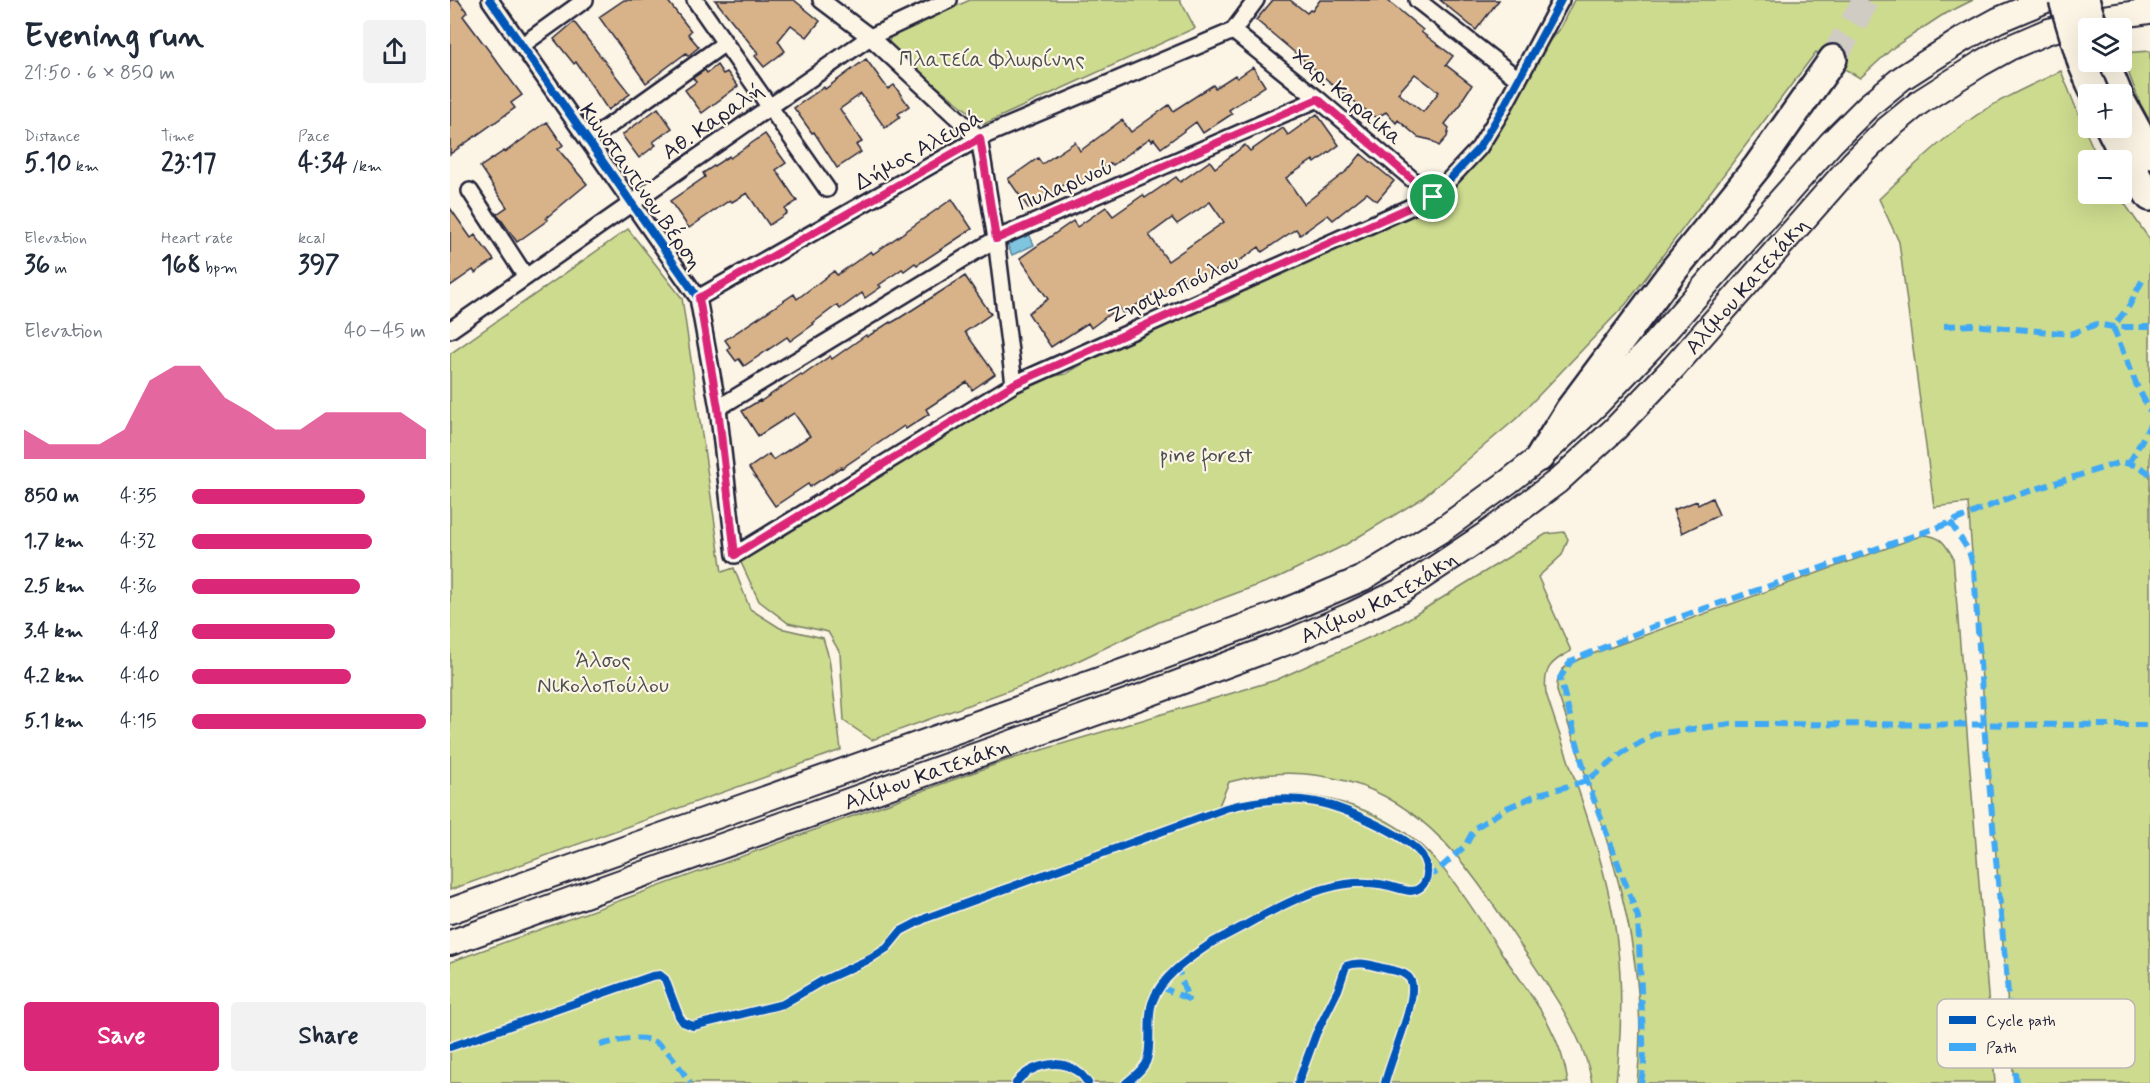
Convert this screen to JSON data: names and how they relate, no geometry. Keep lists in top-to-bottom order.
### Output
{
  "streets": {
    "main road": ["Αλίμου Κατεχάκη"],
    "street": [
      "Χαρ. Καραικα",
      "Αθ. Καραλή",
      "Δήμος Αλευρά",
      "Πυλαρινού",
      "Κωνσταντίνου Βέρση",
      "Ζησιμοπούλου"
    ]
  },
  "crossings": [
    ["Χαρ. Καραικα", "Δήμος Αλευρά"],
    ["Χαρ. Καραικα", "Πυλαρινού"],
    ["Χαρ. Καραικα", "Ζησιμοπούλου"],
    ["Αθ. Καραλή", "Κωνσταντίνου Βέρση"],
    ["Δήμος Αλευρά", "Κωνσταντίνου Βέρση"],
    ["Πυλαρινού", "Κωνσταντίνου Βέρση"],
    ["Κωνσταντίνου Βέρση", "Ζησιμοπούλου"]
  ],
  "parks": ["Πλατεία Φλωρίνης", "pine forest", "Άλσος Νικολοπούλου"],
  "legend": ["Cycle path", "Path"],
  "page": {
    "heading": ["Evening run", "21:50 · 6 × 850 m"],
    "map_buttons": ["+", "−"],
    "stats": [
      ["Distance", "5.10 km"],
      ["Time", "23:17"],
      ["Pace", "4:34 /km"],
      ["Elevation", "36 m"],
      ["Heart rate", "168 bpm"],
      ["kcal", "397"]
    ],
    "chart": ["Elevation", "40–45 m"],
    "list": [
      {
        "name": "850 m",
        "note": "4:35"
      },
      {
        "name": "1.7 km",
        "note": "4:32"
      },
      {
        "name": "2.5 km",
        "note": "4:36"
      },
      {
        "name": "3.4 km",
        "note": "4:48"
      },
      {
        "name": "4.2 km",
        "note": "4:40"
      },
      {
        "name": "5.1 km",
        "note": "4:15"
      }
    ],
    "buttons": ["Save", "Share"]
  }
}
